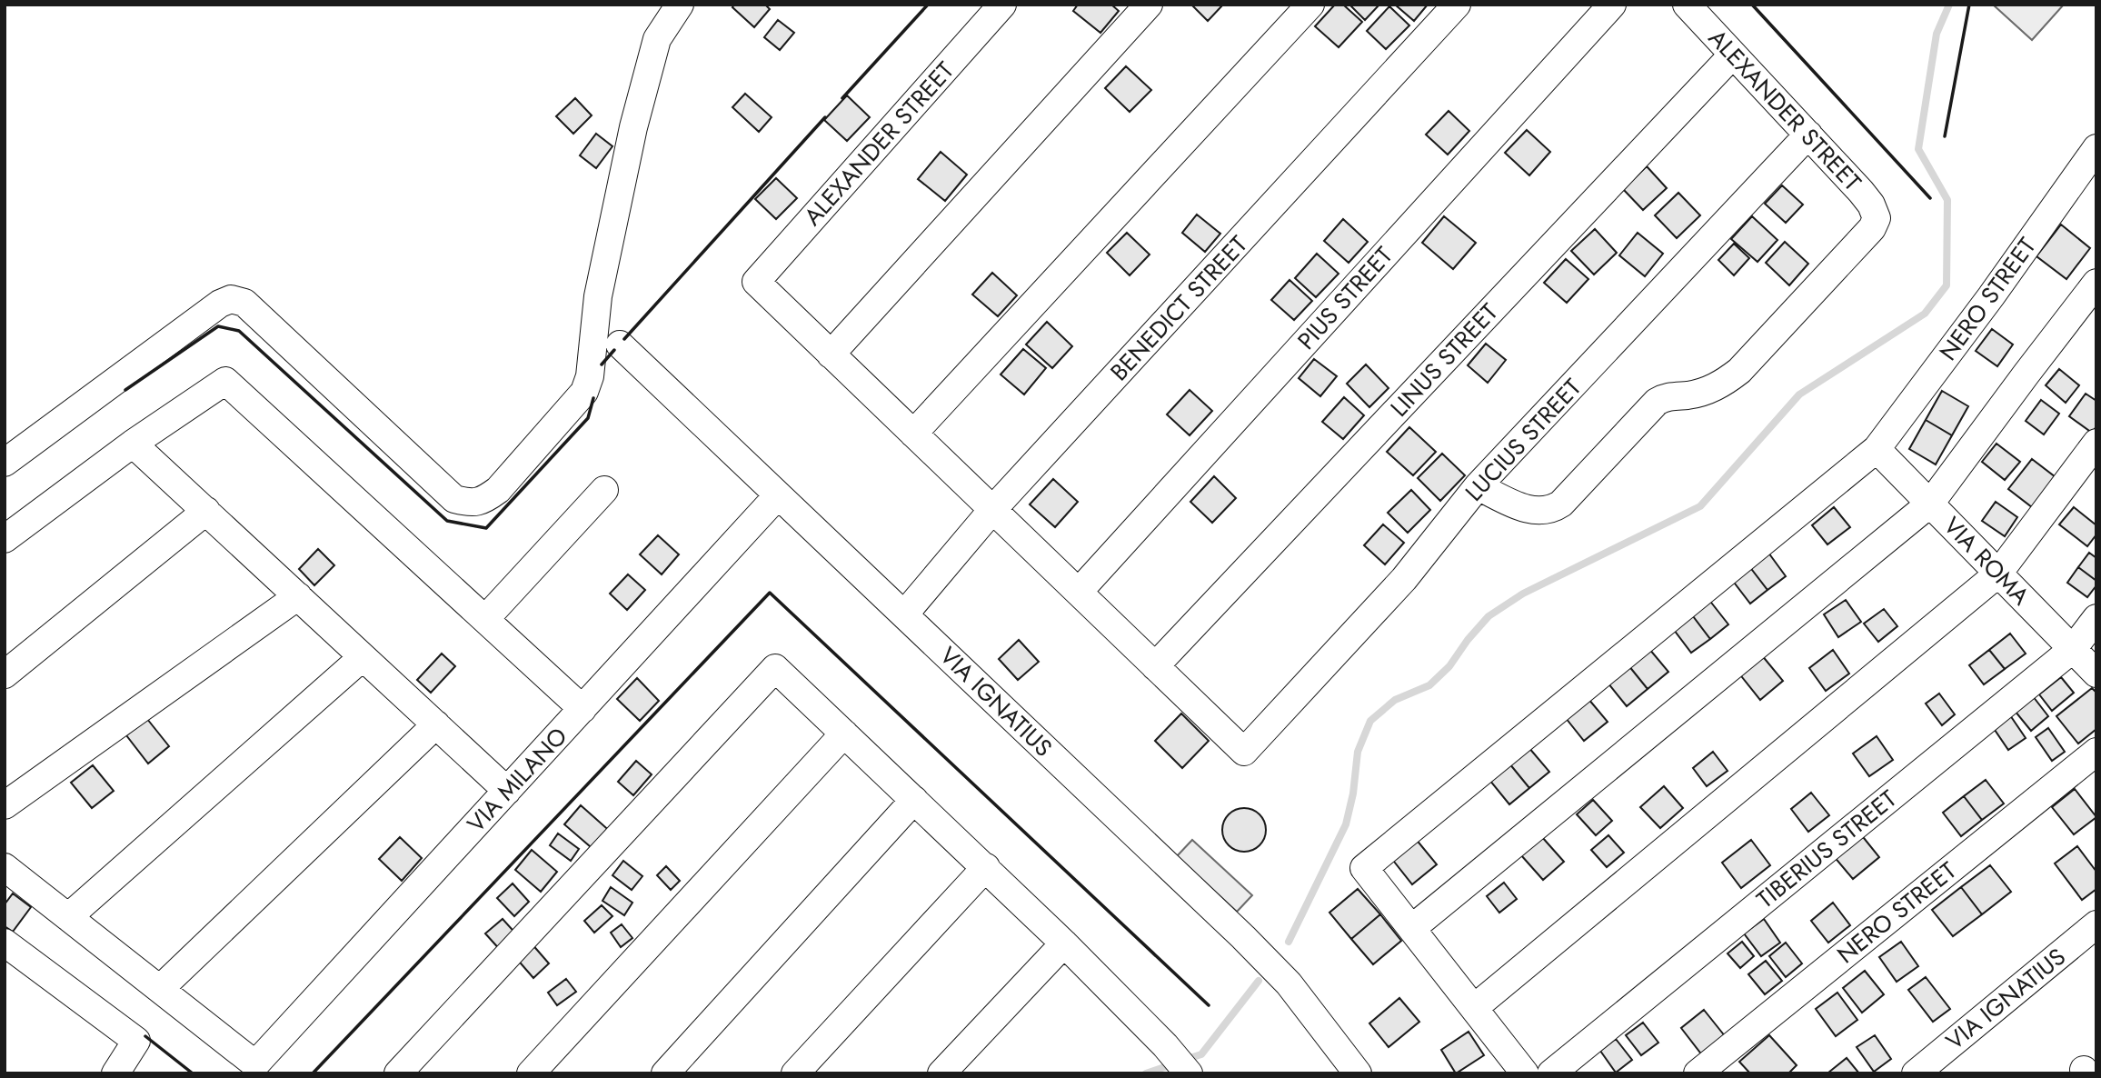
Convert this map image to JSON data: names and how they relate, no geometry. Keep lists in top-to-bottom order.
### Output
{
  "streets": {
    "street": [
      "ALEXANDER STREET",
      "PIUS STREET",
      "NERO STREET",
      "BENEDICT STREET",
      "LINUS STREET",
      "LUCIUS STREET",
      "VIA ROMA",
      "VIA IGNATIUS",
      "VIA MILANO",
      "TIBERIUS STREET"
    ]
  },
  "crossings": [
    ["ALEXANDER STREET", "LINUS STREET"],
    ["ALEXANDER STREET", "LUCIUS STREET"],
    ["NERO STREET", "VIA ROMA"],
    ["BENEDICT STREET", "VIA IGNATIUS"],
    ["LINUS STREET", "LUCIUS STREET"],
    ["VIA ROMA", "TIBERIUS STREET"],
    ["VIA IGNATIUS", "VIA MILANO"]
  ]
}
